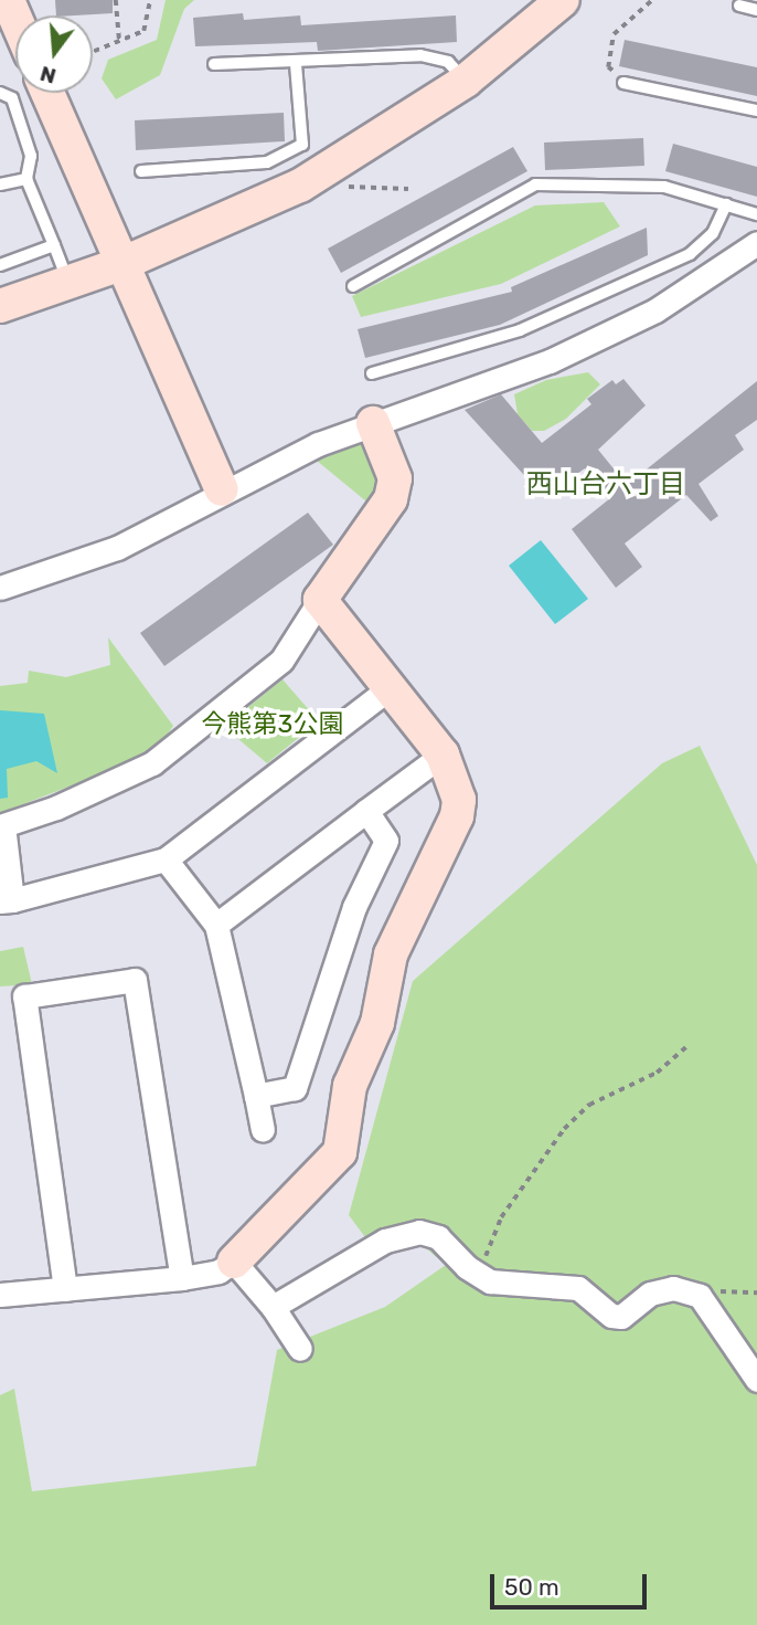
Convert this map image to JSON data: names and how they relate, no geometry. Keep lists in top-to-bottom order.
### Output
{
  "districts": ["西山台六丁目"],
  "parks": ["今熊第3公園"],
  "scale_bar": "50 m",
  "north": "bottom"
}
